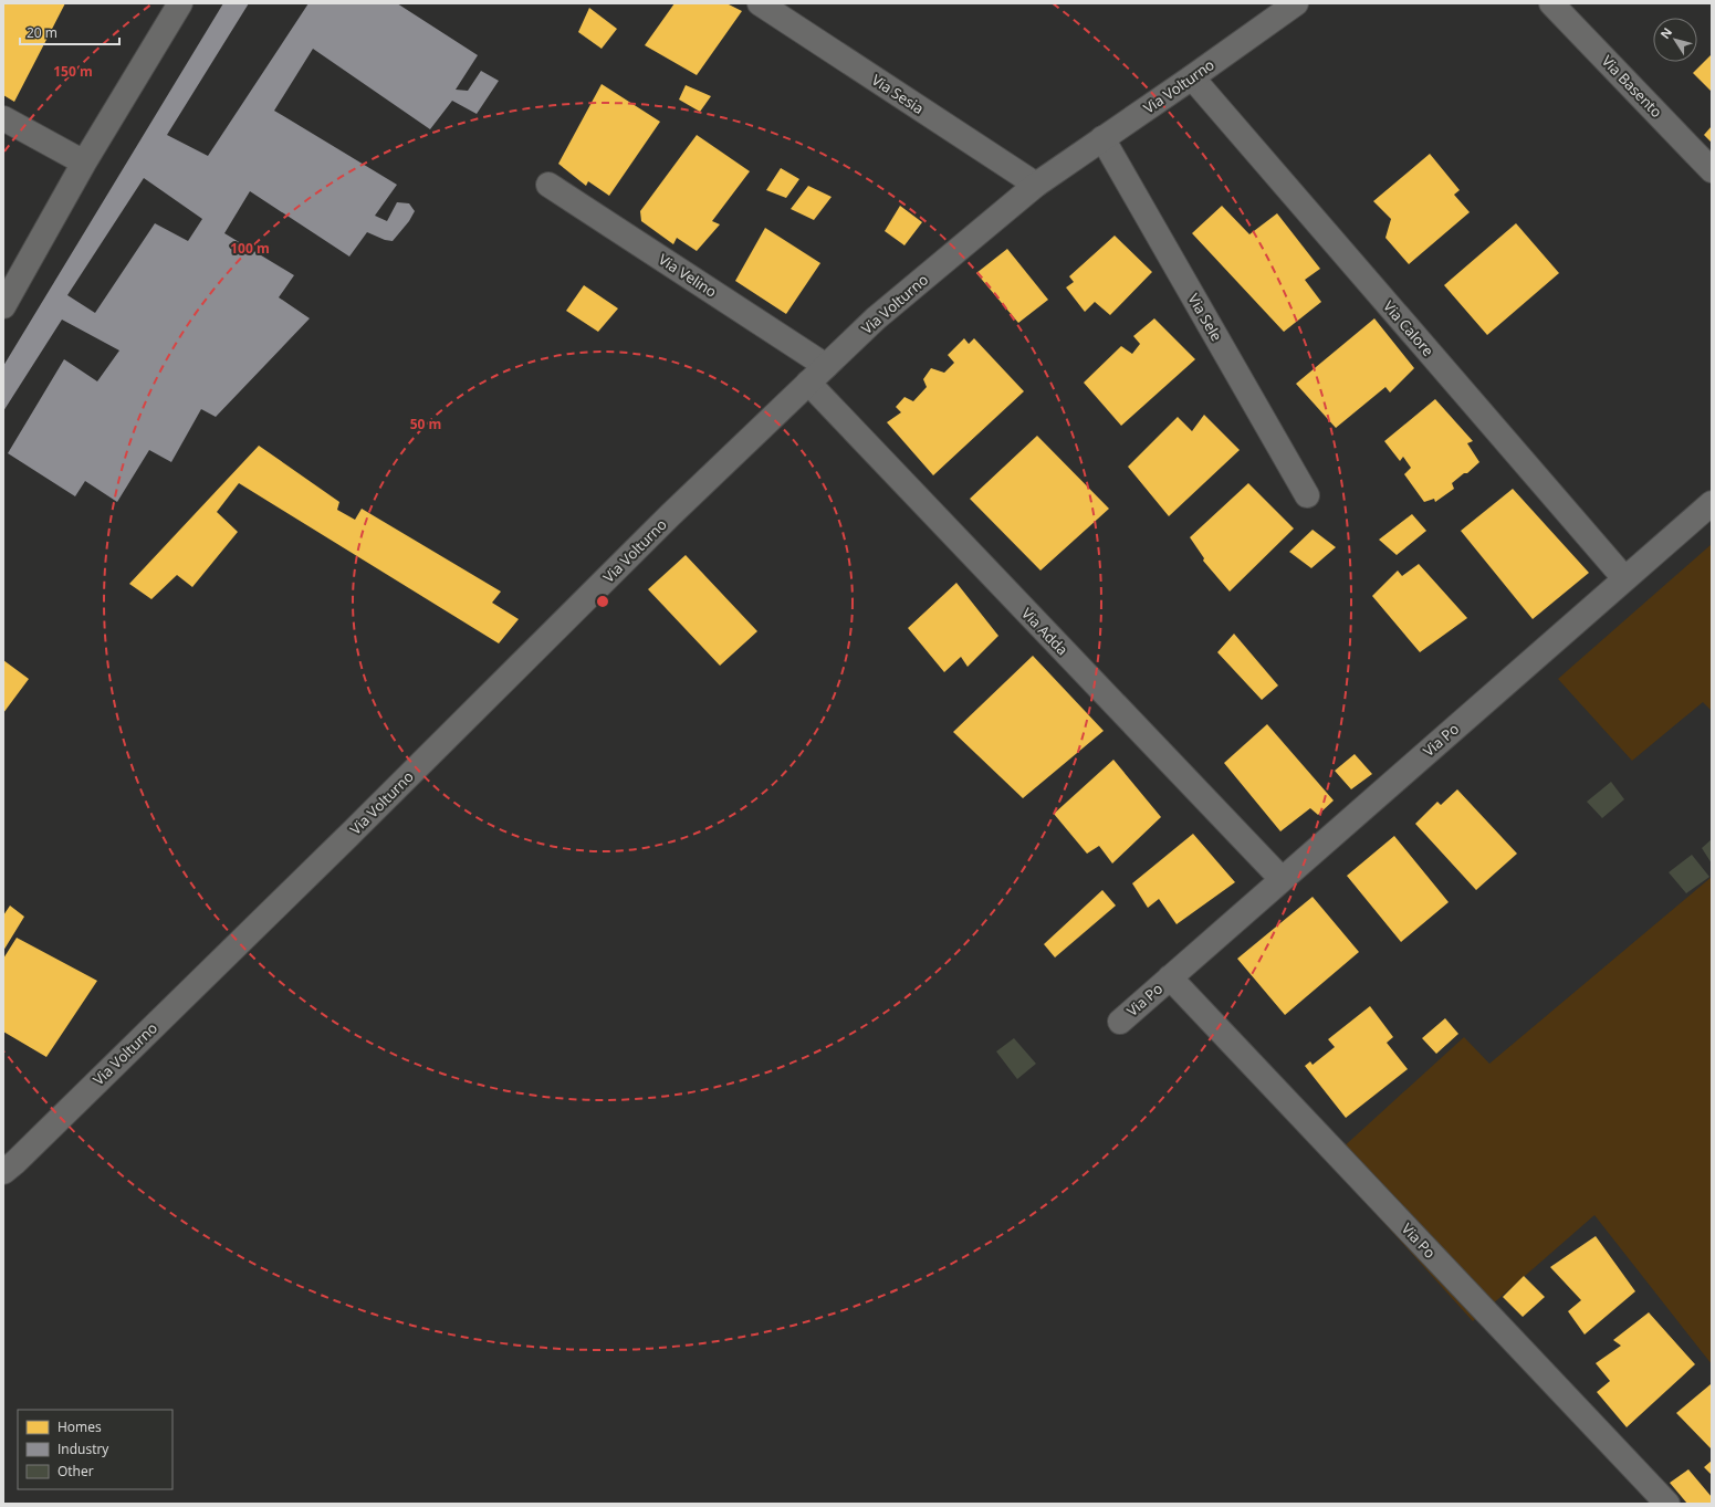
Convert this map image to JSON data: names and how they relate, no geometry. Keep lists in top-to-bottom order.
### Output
{
  "streets": {
    "street": [
      "Via Volturno",
      "Via Basento",
      "Via Sesia",
      "Via Velino",
      "Via Sele",
      "Via Calore",
      "Via Adda",
      "Via Po"
    ]
  },
  "crossings": [
    ["Via Volturno", "Via Sesia"],
    ["Via Volturno", "Via Velino"],
    ["Via Volturno", "Via Sele"],
    ["Via Volturno", "Via Calore"],
    ["Via Volturno", "Via Adda"],
    ["Via Calore", "Via Po"],
    ["Via Adda", "Via Po"]
  ],
  "legend": ["Homes", "Industry", "Other"],
  "scale_bar": "20 m",
  "north": "top left",
  "rings": ["150 m", "100 m", "50 m"]
}
